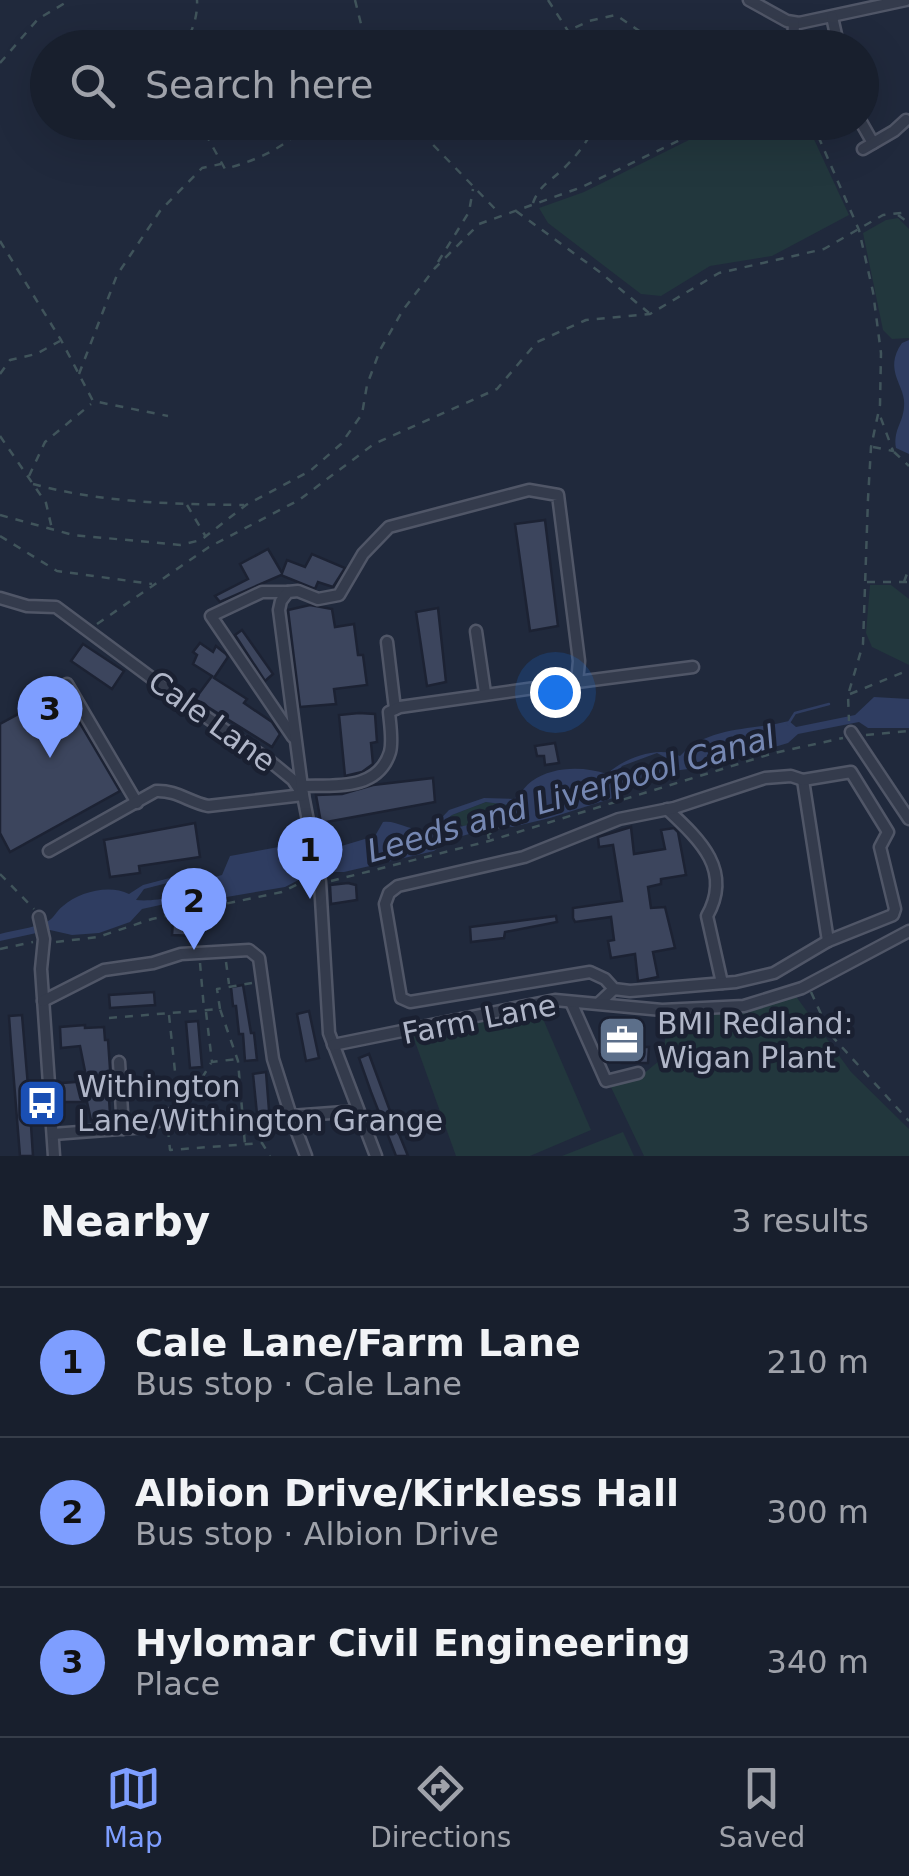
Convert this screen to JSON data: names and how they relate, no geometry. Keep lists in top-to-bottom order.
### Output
{
  "streets": {
    "street": ["Cale Lane", "Farm Lane"]
  },
  "crossings": [
    ["Cale Lane", "Farm Lane"]
  ],
  "water": ["Leeds and Liverpool Canal"],
  "places": {
    "office": ["BMI Redland: Wigan Plant"],
    "bus stop": ["Withington Lane/Withington Grange"]
  },
  "page": {
    "search": "Search here",
    "pins": ["3", "1", "2"],
    "heading": ["Nearby", "3 results"],
    "list": [
      {
        "mark": "1",
        "name": "Cale Lane/Farm Lane",
        "note": "Bus stop · Cale Lane",
        "value": "210 m"
      },
      {
        "mark": "2",
        "name": "Albion Drive/Kirkless Hall",
        "note": "Bus stop · Albion Drive",
        "value": "300 m"
      },
      {
        "mark": "3",
        "name": "Hylomar Civil Engineering",
        "note": "Place",
        "value": "340 m"
      }
    ],
    "nav": ["Map", "Directions", "Saved"]
  }
}
